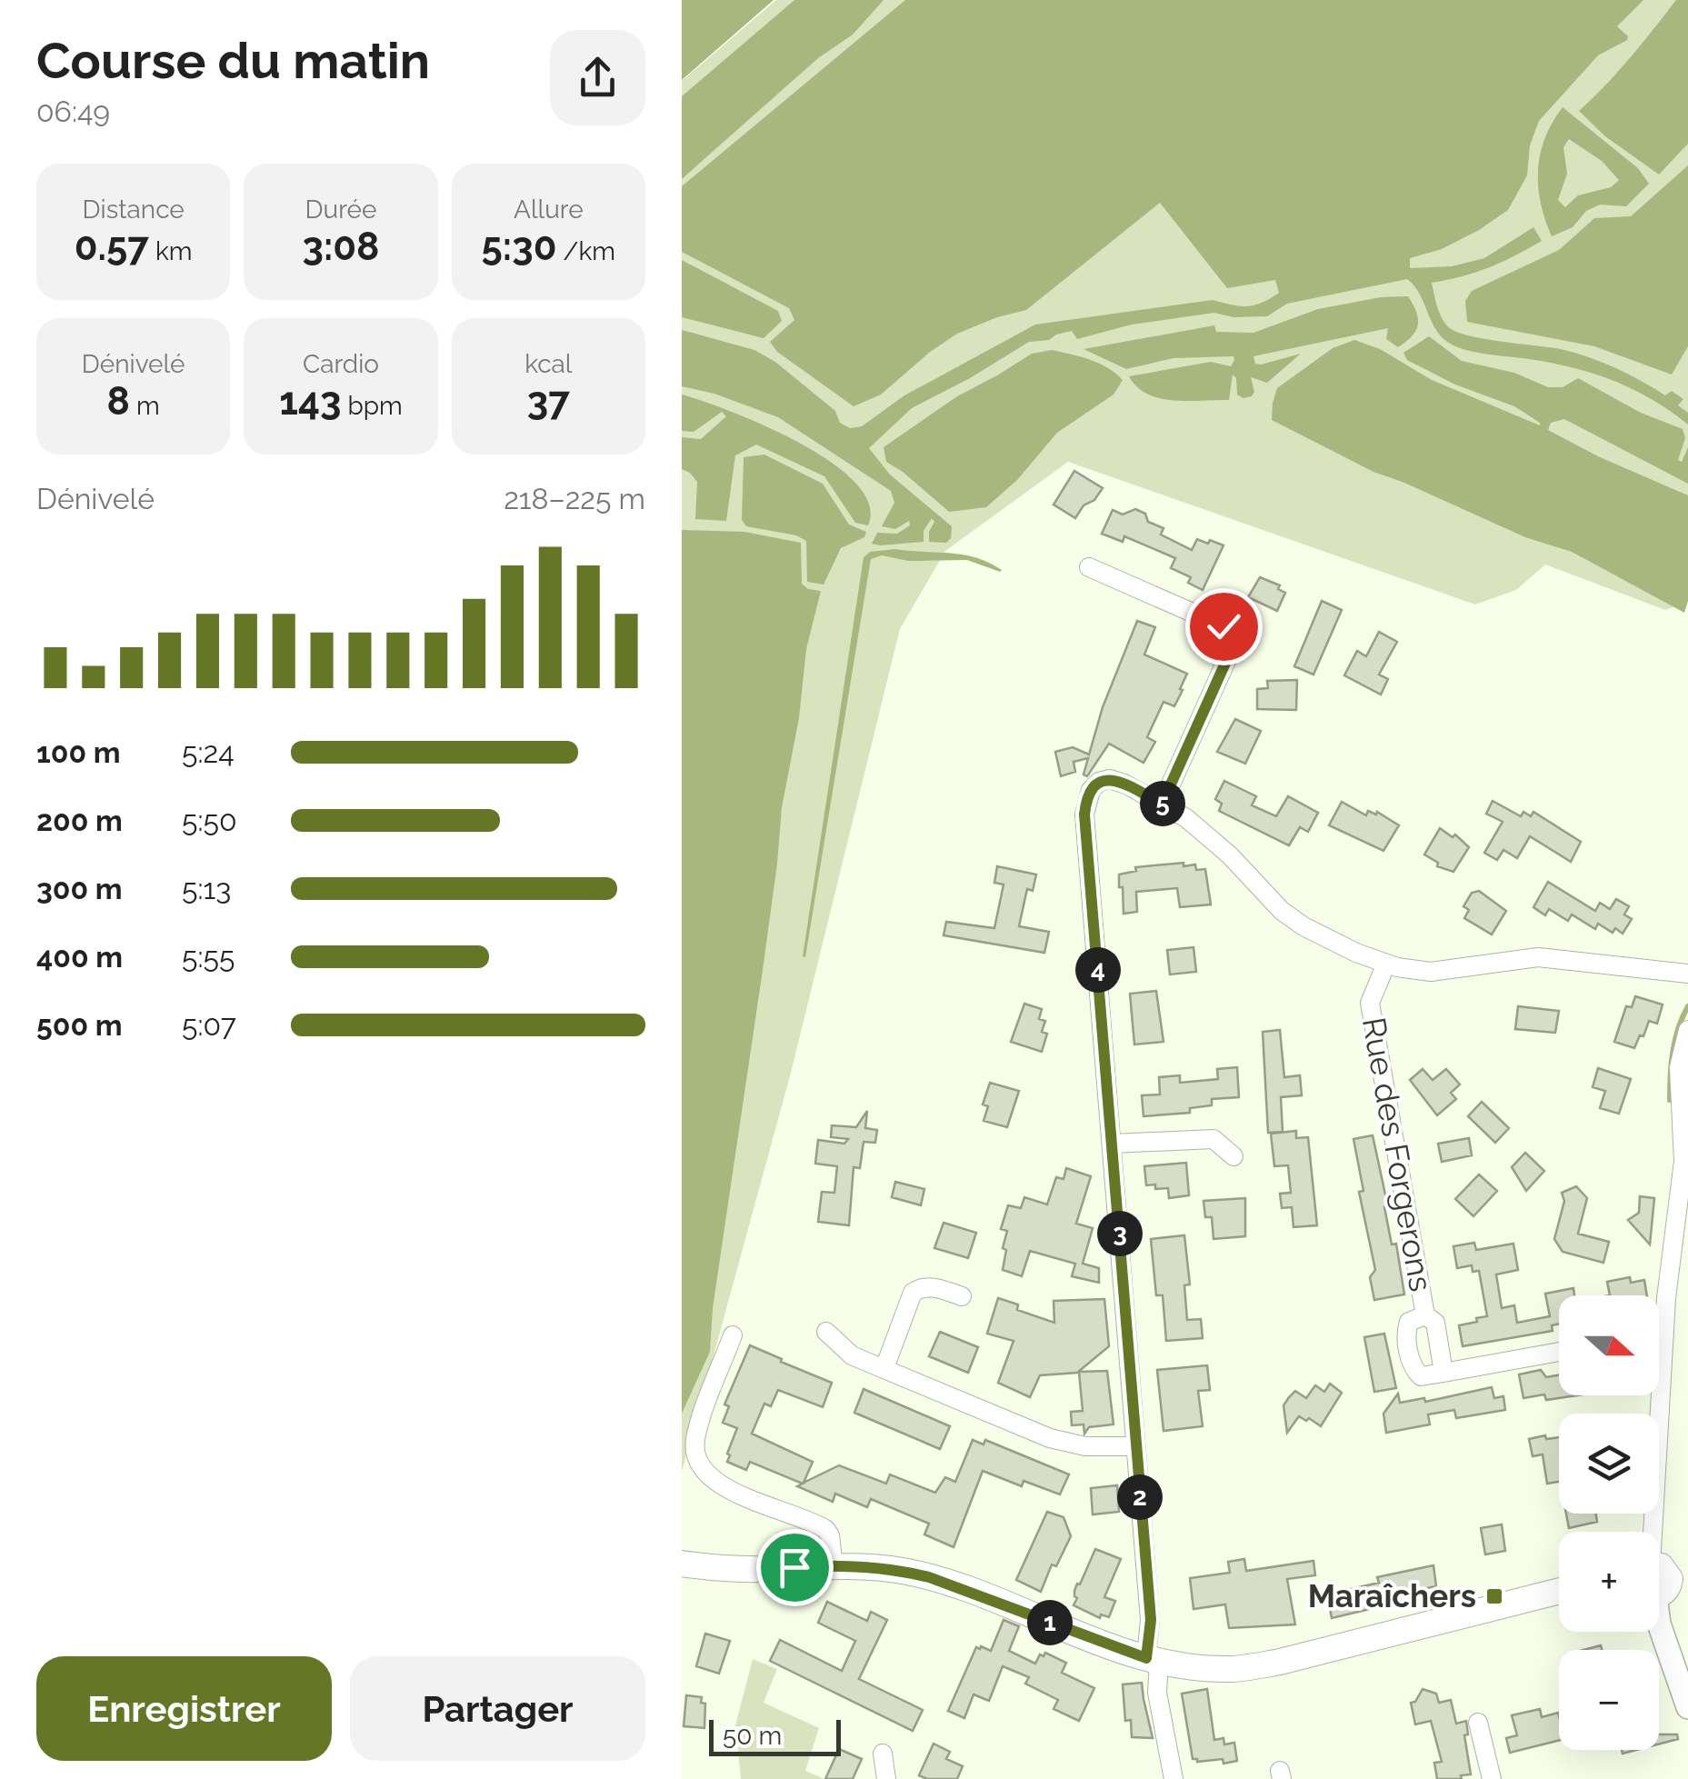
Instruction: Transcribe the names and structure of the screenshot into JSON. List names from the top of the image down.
{
  "streets": {
    "street": ["Rue des Forgerons"]
  },
  "places": {
    "transit": ["Maraîchers"]
  },
  "scale_bar": "50 m",
  "north": "right",
  "page": {
    "heading": ["Course du matin", "06:49"],
    "stats": [
      ["Distance", "0.57 km"],
      ["Durée", "3:08"],
      ["Allure", "5:30 /km"],
      ["Dénivelé", "8 m"],
      ["Cardio", "143 bpm"],
      ["kcal", "37"]
    ],
    "chart": ["Dénivelé", "218–225 m"],
    "list": [
      {
        "name": "100 m",
        "note": "5:24"
      },
      {
        "name": "200 m",
        "note": "5:50"
      },
      {
        "name": "300 m",
        "note": "5:13"
      },
      {
        "name": "400 m",
        "note": "5:55"
      },
      {
        "name": "500 m",
        "note": "5:07"
      }
    ],
    "pins": [
      "5",
      "4",
      "3",
      "2",
      "1"
    ],
    "map_buttons": ["+", "−"],
    "buttons": ["Enregistrer", "Partager"],
    "scale": "50 m"
  }
}
